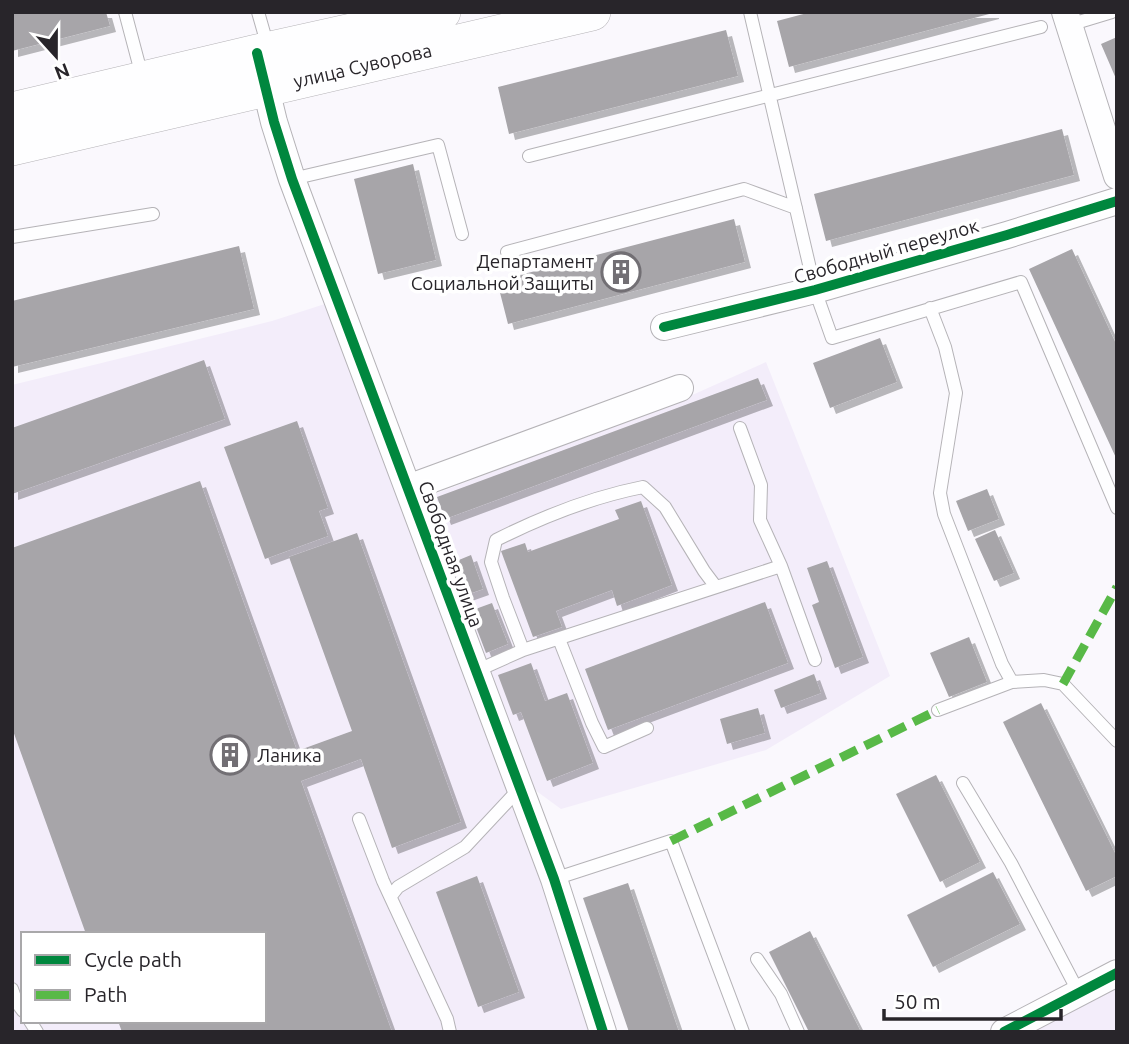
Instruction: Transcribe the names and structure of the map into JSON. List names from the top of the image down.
{
  "streets": {
    "main road": ["улица Суворова"],
    "street": ["Свободный переулок", "Свободная улица"]
  },
  "crossings": [
    ["улица Суворова", "Свободная улица"]
  ],
  "places": {
    "building": ["Департамент Социальной Защиты", "Ланика"]
  },
  "legend": ["Cycle path", "Path"],
  "scale_bar": "50 m",
  "north": "bottom"
}
